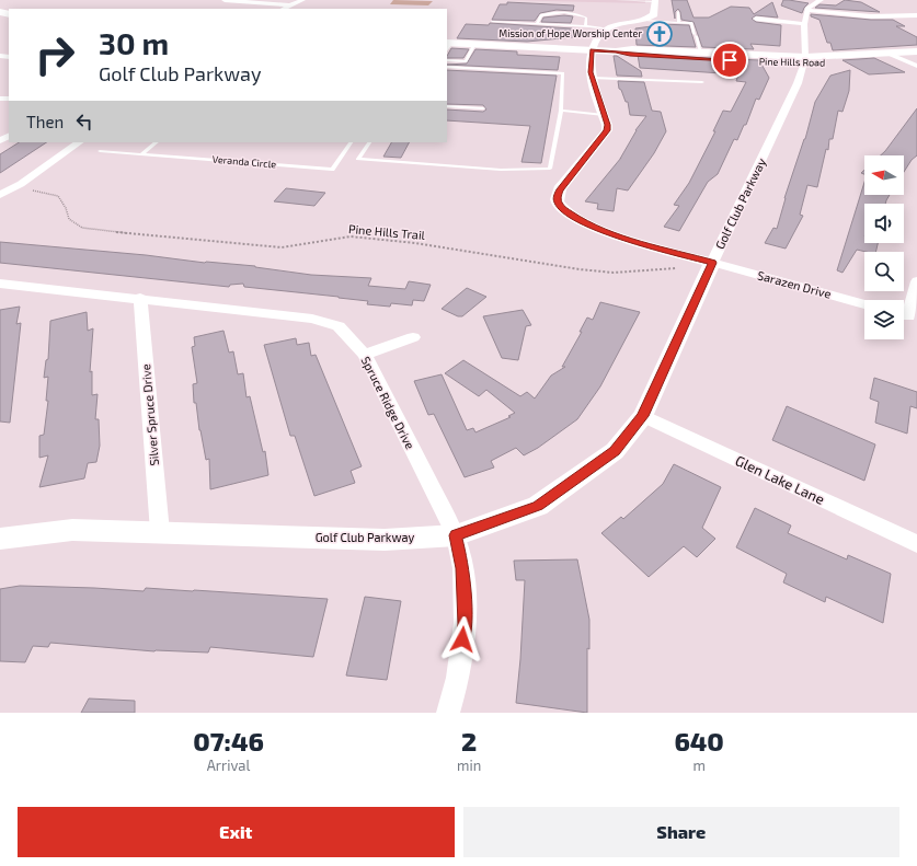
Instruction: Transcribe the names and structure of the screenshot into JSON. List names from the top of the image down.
{
  "streets": {
    "main road": ["Pine Hills Road"],
    "street": [
      "Golf Club Parkway",
      "Sarazen Drive",
      "Spruce Ridge Drive",
      "Silver Spruce Drive",
      "Glen Lake Lane"
    ],
    "lane": ["Veranda Circle"],
    "path": ["Pine Hills Trail"]
  },
  "crossings": [
    ["Pine Hills Road", "Golf Club Parkway"],
    ["Golf Club Parkway", "Sarazen Drive"],
    ["Golf Club Parkway", "Spruce Ridge Drive"],
    ["Golf Club Parkway", "Silver Spruce Drive"],
    ["Golf Club Parkway", "Glen Lake Lane"],
    ["Spruce Ridge Drive", "Silver Spruce Drive"]
  ],
  "places": {
    "church": ["Mission of Hope Worship Center"]
  },
  "north": "left",
  "page": {
    "turn": ["30 m", "Golf Club Parkway"],
    "then": "Then",
    "eta": [
      "07:46",
      "Arrival",
      "2",
      "min",
      "640",
      "m"
    ],
    "buttons": ["Exit", "Share"]
  }
}
